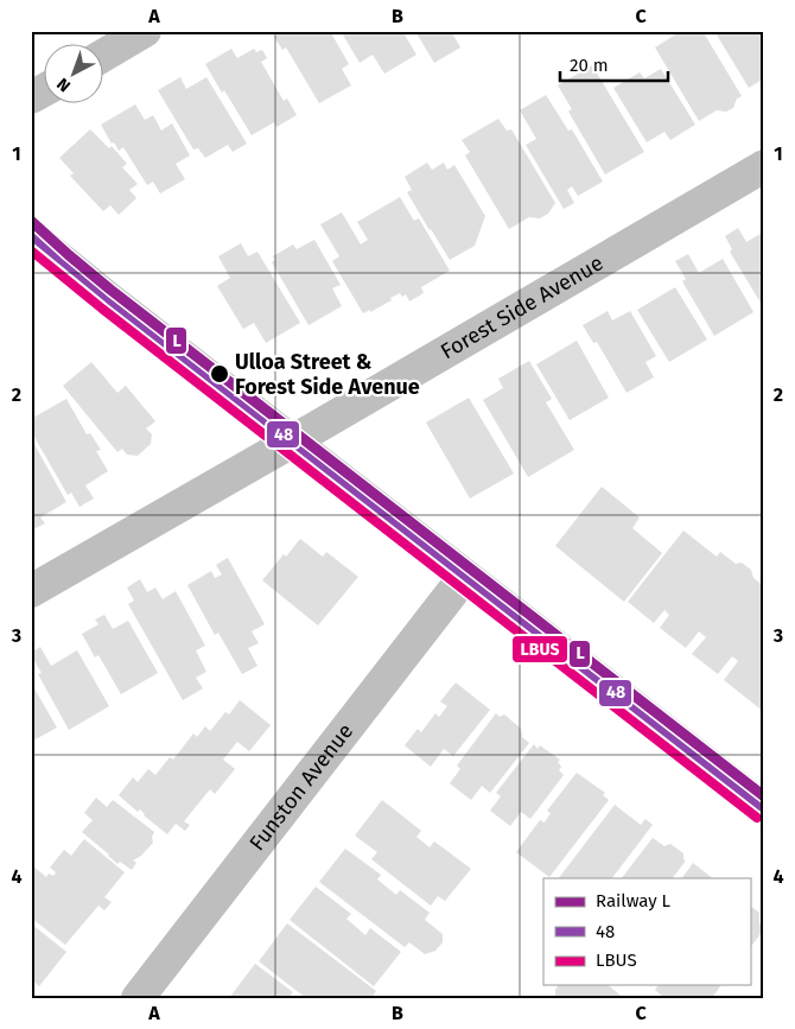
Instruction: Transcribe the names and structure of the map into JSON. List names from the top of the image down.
{
  "streets": {
    "street": ["Forest Side Avenue", "Funston Avenue"]
  },
  "places": ["Ulloa Street & Forest Side Avenue"],
  "lines": ["rail line L", "transit line 48", "transit line LBUS"],
  "legend": ["Railway L", "48", "LBUS"],
  "scale_bar": "20 m",
  "north": "bottom left",
  "grid": {
    "columns": ["A", "B", "C"],
    "rows": [
      "1",
      "2",
      "3",
      "4"
    ]
  }
}
